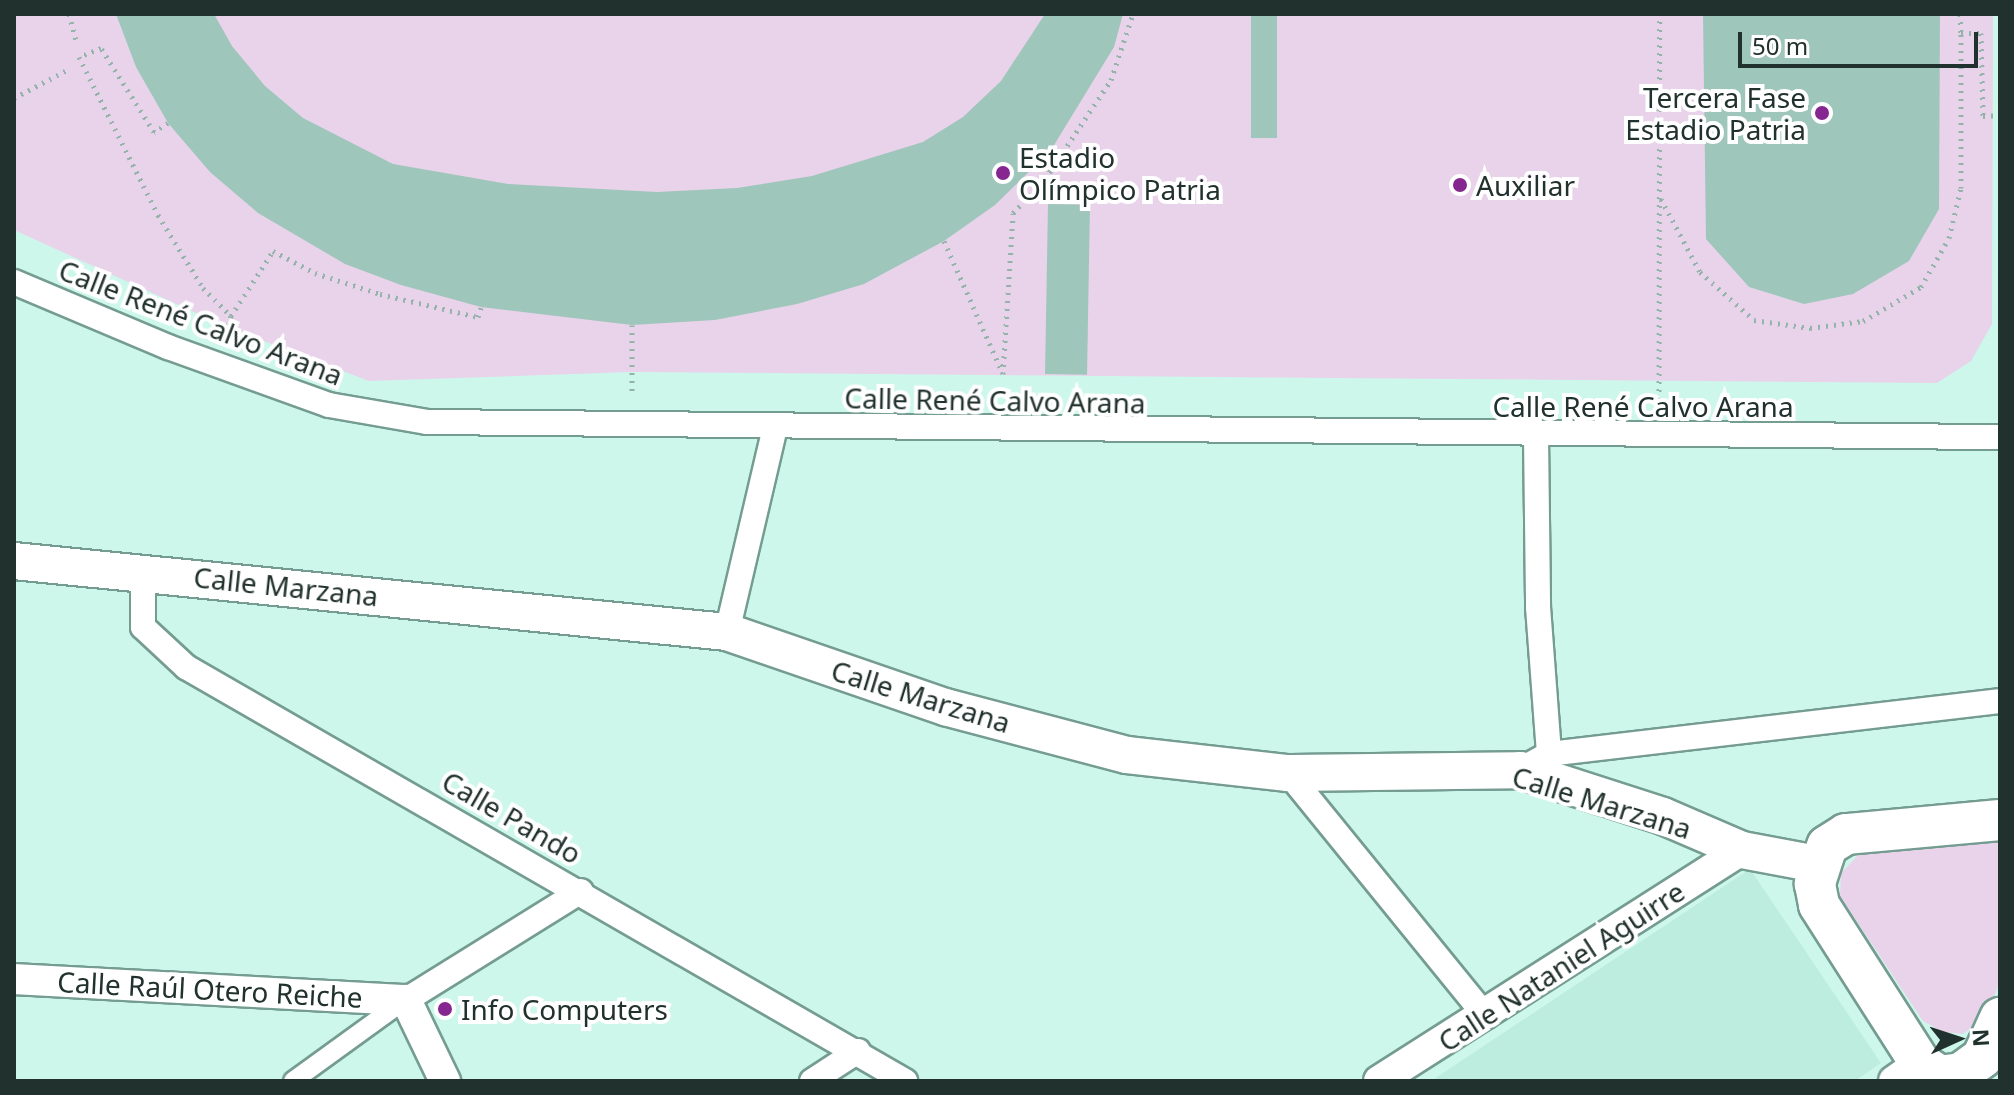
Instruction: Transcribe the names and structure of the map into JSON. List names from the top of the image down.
{
  "streets": {
    "main road": ["Calle Marzana"],
    "street": [
      "Calle René Calvo Arana",
      "Calle Pando",
      "Calle Nataniel Aguirre",
      "Calle Raúl Otero Reiche"
    ]
  },
  "crossings": [
    ["Calle Marzana", "Calle Pando"],
    ["Calle Marzana", "Calle Nataniel Aguirre"]
  ],
  "places": [
    "Tercera Fase Estadio Patria",
    "Estadio Olímpico Patria",
    "Auxiliar",
    "Info Computers"
  ],
  "scale_bar": "50 m",
  "north": "right"
}
